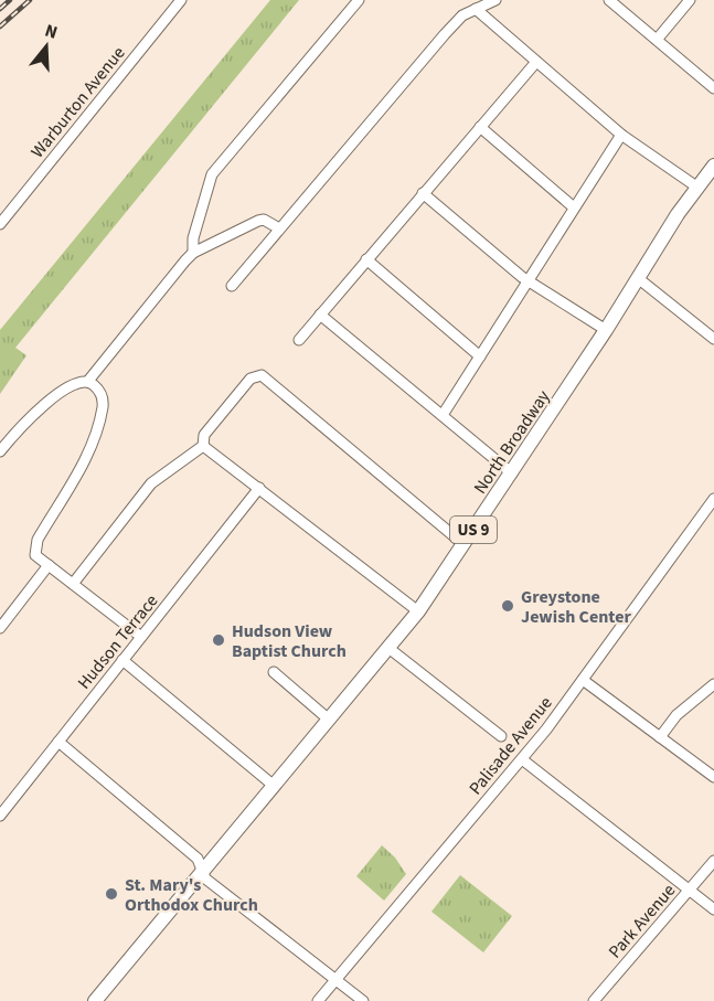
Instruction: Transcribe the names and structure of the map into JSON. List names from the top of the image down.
{
  "streets": {
    "main road": ["North Broadway", "US 9"],
    "street": [
      "Warburton Avenue",
      "Hudson Terrace",
      "Palisade Avenue",
      "Park Avenue"
    ]
  },
  "places": ["Greystone Jewish Center", "Hudson View Baptist Church", "St. Mary's Orthodox Church"],
  "north": "top"
}
